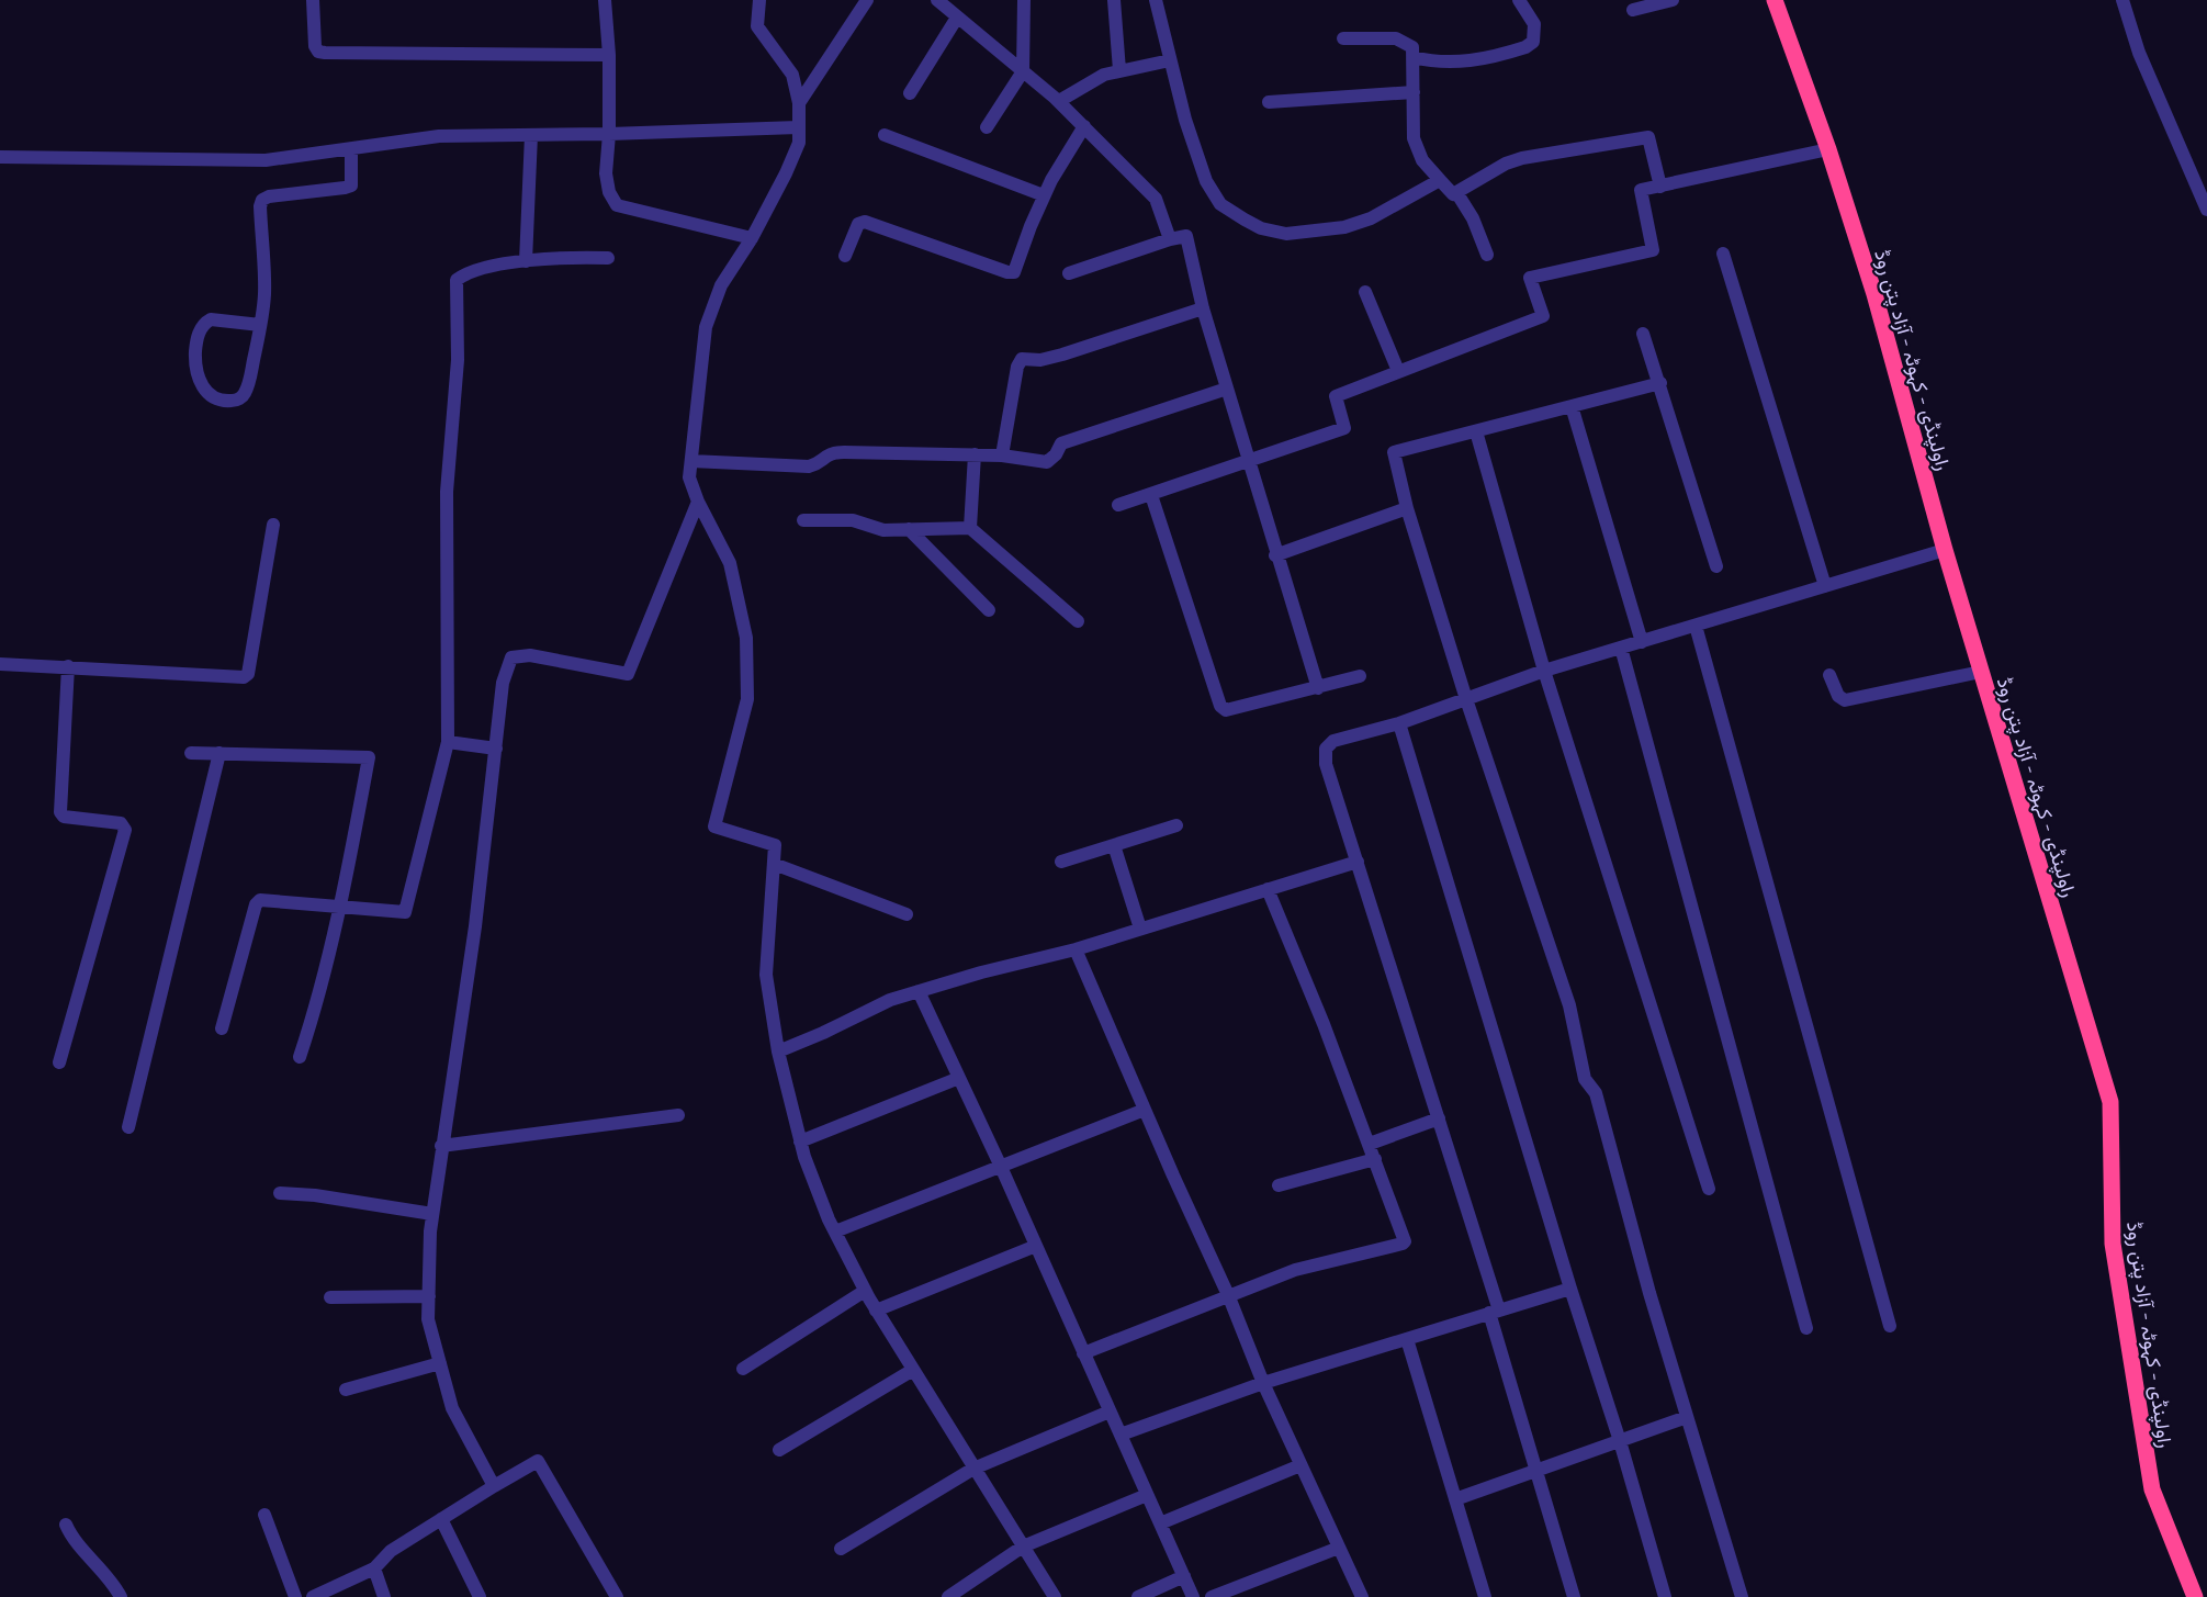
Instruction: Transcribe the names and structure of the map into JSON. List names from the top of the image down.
{
  "streets": {
    "highway": ["راولپنڈی - کہوٹہ - آزاد پتن روڈ"]
  }
}
